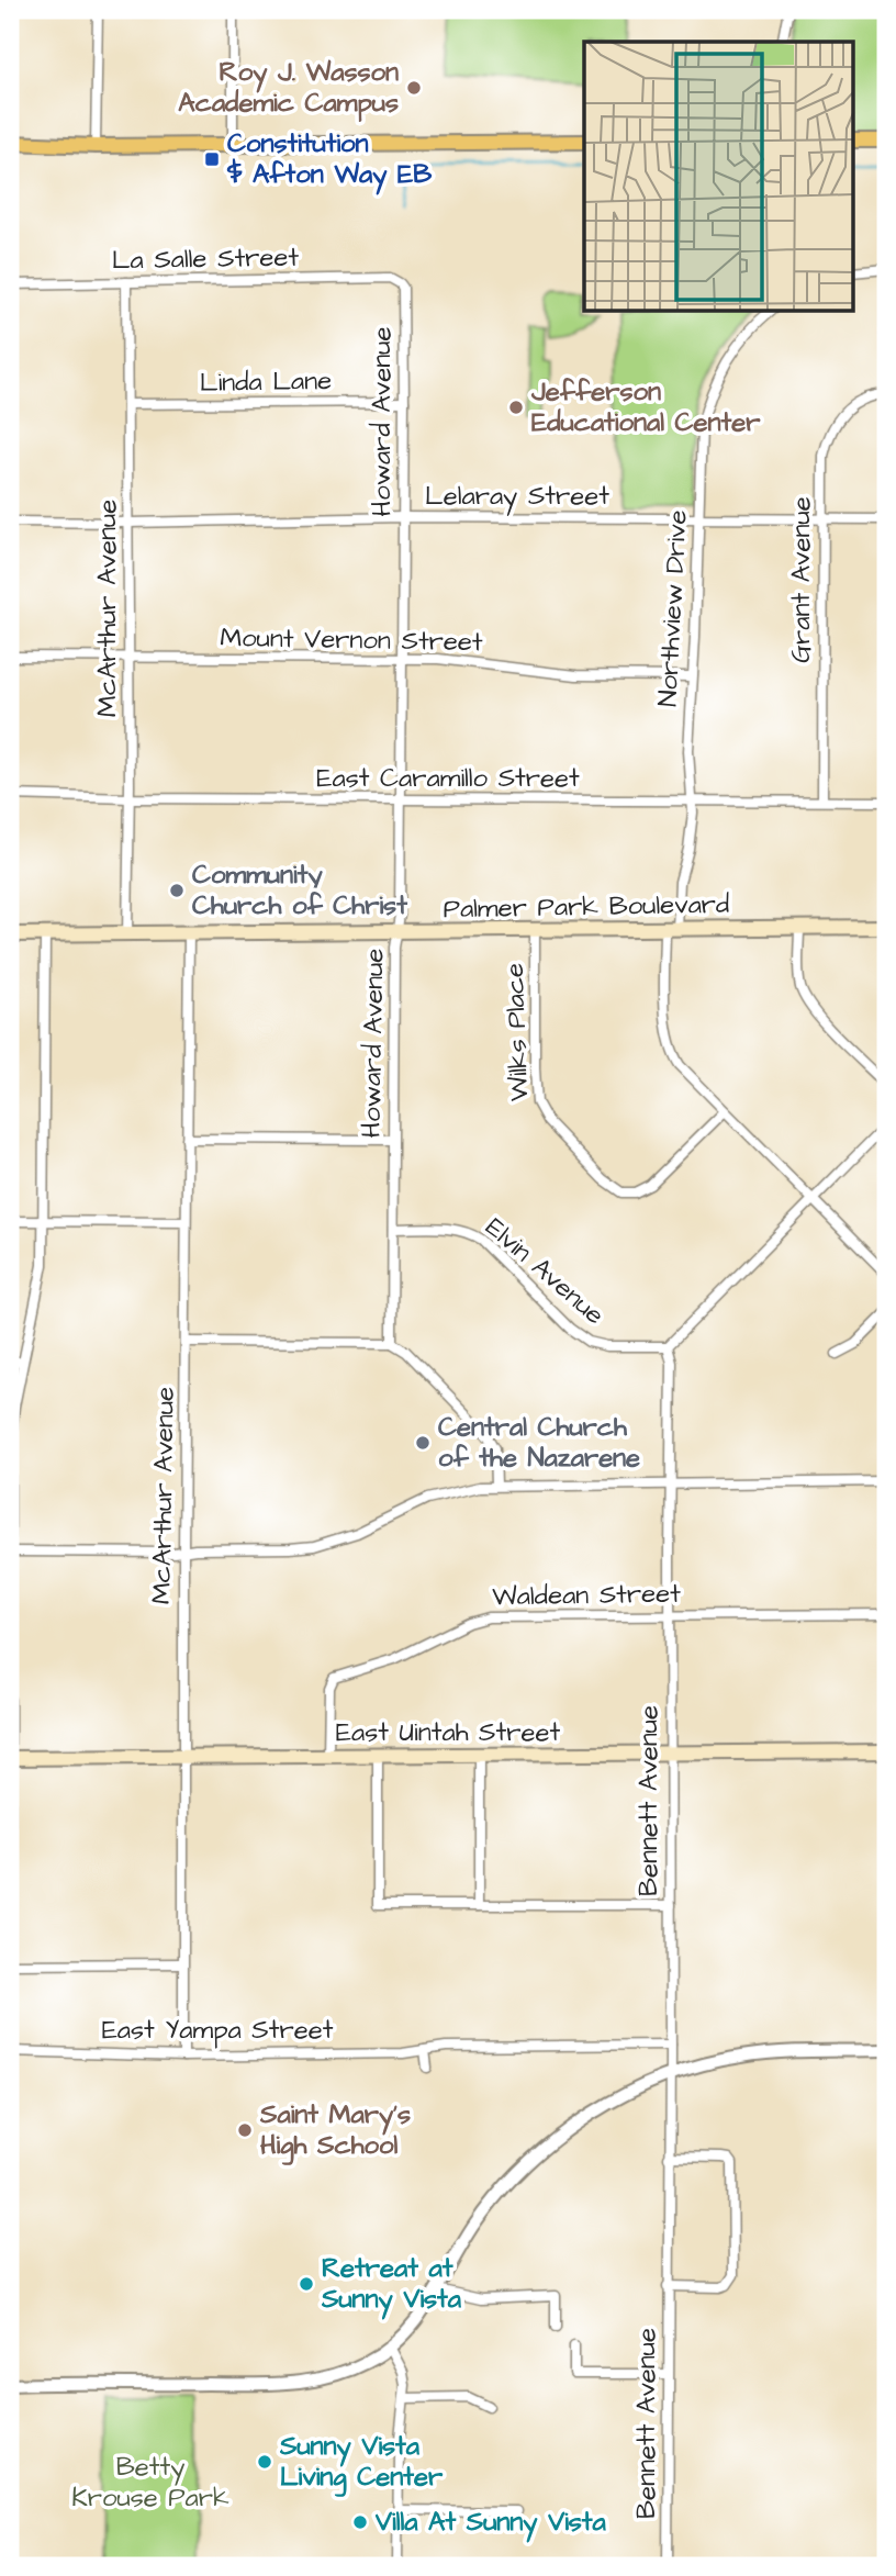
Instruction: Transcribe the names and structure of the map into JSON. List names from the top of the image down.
{
  "streets": {
    "main road": ["Palmer Park Boulevard", "East Uintah Street"],
    "street": [
      "La Salle Street",
      "Linda Lane",
      "Howard Avenue",
      "Lelaray Street",
      "Grant Avenue",
      "McArthur Avenue",
      "Northview Drive",
      "Mount Vernon Street",
      "East Caramillo Street",
      "Wilks Place",
      "Elvin Avenue",
      "Waldean Street",
      "Bennett Avenue",
      "East Yampa Street"
    ]
  },
  "crossings": [
    ["La Salle Street", "Howard Avenue"],
    ["La Salle Street", "McArthur Avenue"],
    ["Linda Lane", "Howard Avenue"],
    ["Linda Lane", "McArthur Avenue"],
    ["Howard Avenue", "Lelaray Street"],
    ["Howard Avenue", "Mount Vernon Street"],
    ["Howard Avenue", "East Caramillo Street"],
    ["Howard Avenue", "Palmer Park Boulevard"],
    ["Howard Avenue", "Elvin Avenue"],
    ["Lelaray Street", "Grant Avenue"],
    ["Lelaray Street", "McArthur Avenue"],
    ["Lelaray Street", "Northview Drive"],
    ["Grant Avenue", "East Caramillo Street"],
    ["McArthur Avenue", "Mount Vernon Street"],
    ["McArthur Avenue", "East Caramillo Street"],
    ["McArthur Avenue", "Palmer Park Boulevard"],
    ["McArthur Avenue", "East Uintah Street"],
    ["McArthur Avenue", "East Yampa Street"],
    ["Northview Drive", "Mount Vernon Street"],
    ["Northview Drive", "East Caramillo Street"],
    ["Northview Drive", "Palmer Park Boulevard"],
    ["Northview Drive", "Wilks Place"],
    ["Palmer Park Boulevard", "Wilks Place"],
    ["Elvin Avenue", "Bennett Avenue"],
    ["Waldean Street", "East Uintah Street"],
    ["Waldean Street", "Bennett Avenue"],
    ["East Uintah Street", "Bennett Avenue"],
    ["Bennett Avenue", "East Yampa Street"]
  ],
  "parks": ["Betty Krouse Park"],
  "places": {
    "other": [
      "Roy J. Wasson Academic Campus",
      "Jefferson Educational Center",
      "Community Church of Christ",
      "Central Church of the Nazarene",
      "Saint Mary's High School",
      "Retreat at Sunny Vista",
      "Sunny Vista Living Center",
      "Villa At Sunny Vista"
    ],
    "transit": ["Constitution $ Afton Way EB"]
  }
}
